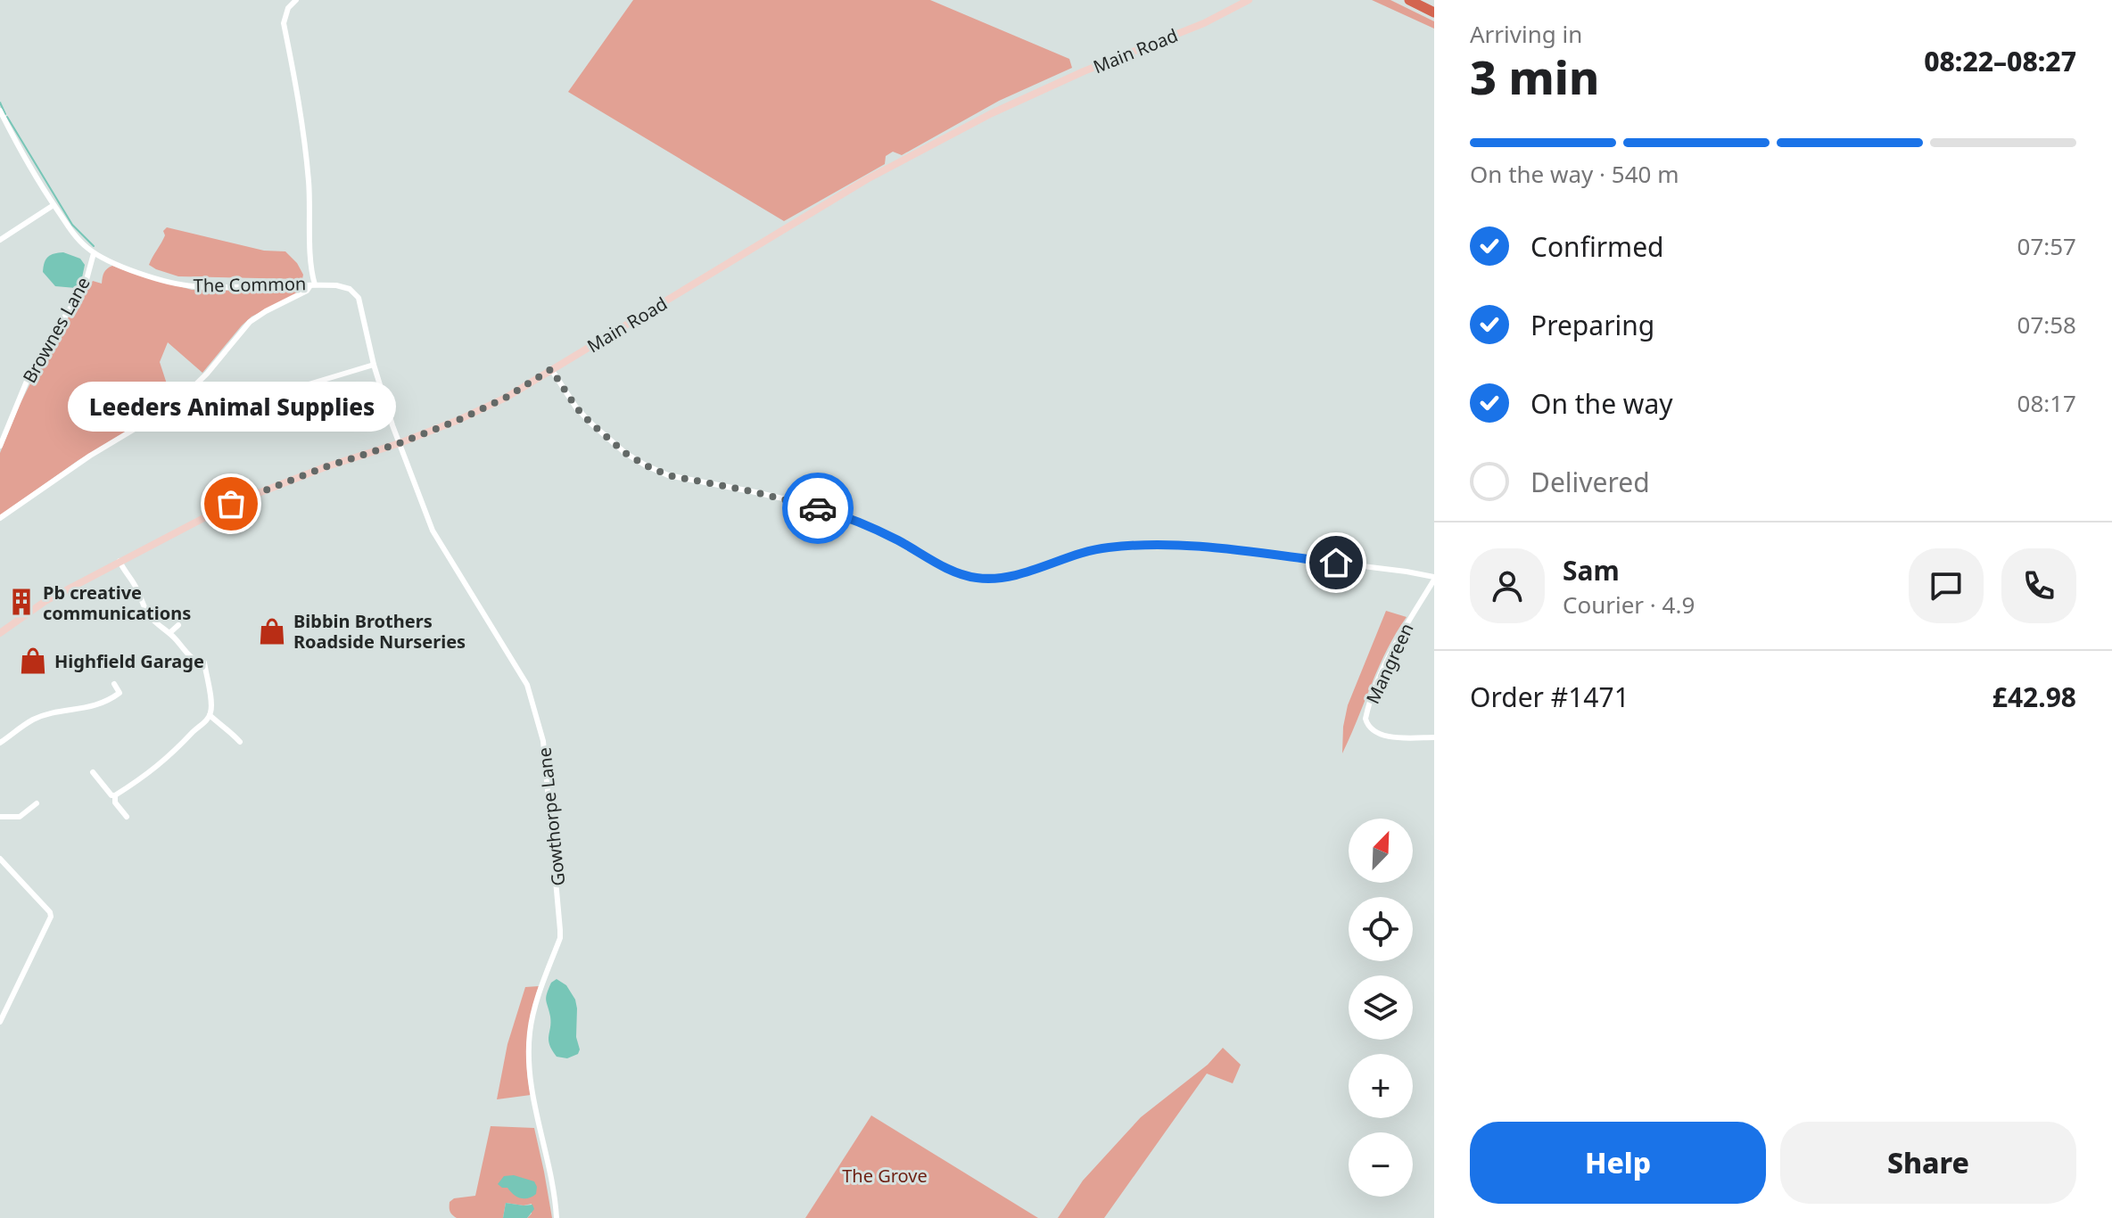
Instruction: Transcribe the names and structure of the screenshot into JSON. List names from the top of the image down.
{
  "streets": {
    "main road": ["Main Road"],
    "street": [
      "The Common",
      "Brownes Lane",
      "Mangreen",
      "Gowthorpe Lane"
    ]
  },
  "crossings": [
    ["Main Road", "Gowthorpe Lane"],
    ["The Common", "Brownes Lane"],
    ["The Common", "Gowthorpe Lane"]
  ],
  "parks": ["The Grove"],
  "places": {
    "other": ["Leeders Animal Supplies"],
    "building": ["Pb creative communications"],
    "shop": ["Bibbin Brothers Roadside Nurseries", "Highfield Garage"]
  },
  "north": "top right",
  "page": {
    "heading": ["3 min", "Arriving in", "08:22–08:27"],
    "panel": [
      "Sam",
      "Courier · 4.9",
      "Order #1471",
      "£42.98"
    ],
    "bar": "On the way · 540 m",
    "list": [
      ["Confirmed", "07:57"],
      ["Preparing", "07:58"],
      ["On the way", "08:17"],
      "Delivered"
    ],
    "bubble": "Leeders Animal Supplies",
    "map_buttons": ["+", "−"],
    "buttons": ["Help", "Share"]
  }
}
